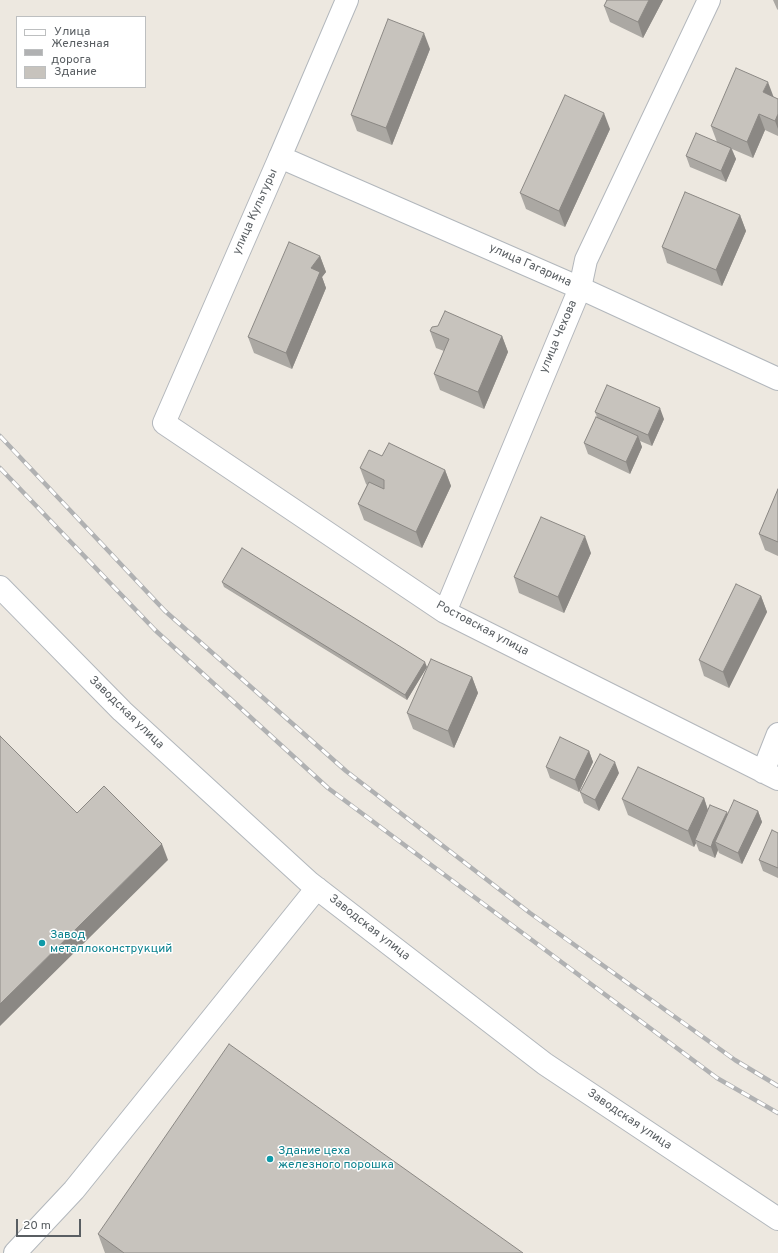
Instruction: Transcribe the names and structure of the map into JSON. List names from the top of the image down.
{
  "streets": {
    "main road": [
      "улица Культуры",
      "улица Гагарина",
      "улица Чехова",
      "Ростовская улица",
      "Заводская улица"
    ]
  },
  "crossings": [
    ["улица Культуры", "улица Гагарина"],
    ["улица Культуры", "Ростовская улица"],
    ["улица Гагарина", "улица Чехова"],
    ["улица Чехова", "Ростовская улица"]
  ],
  "places": ["Завод металлоконструкций", "Здание цеха железного порошка"],
  "legend": ["Улица", "Железная дорога", "Здание"],
  "scale_bar": "20 m"
}
